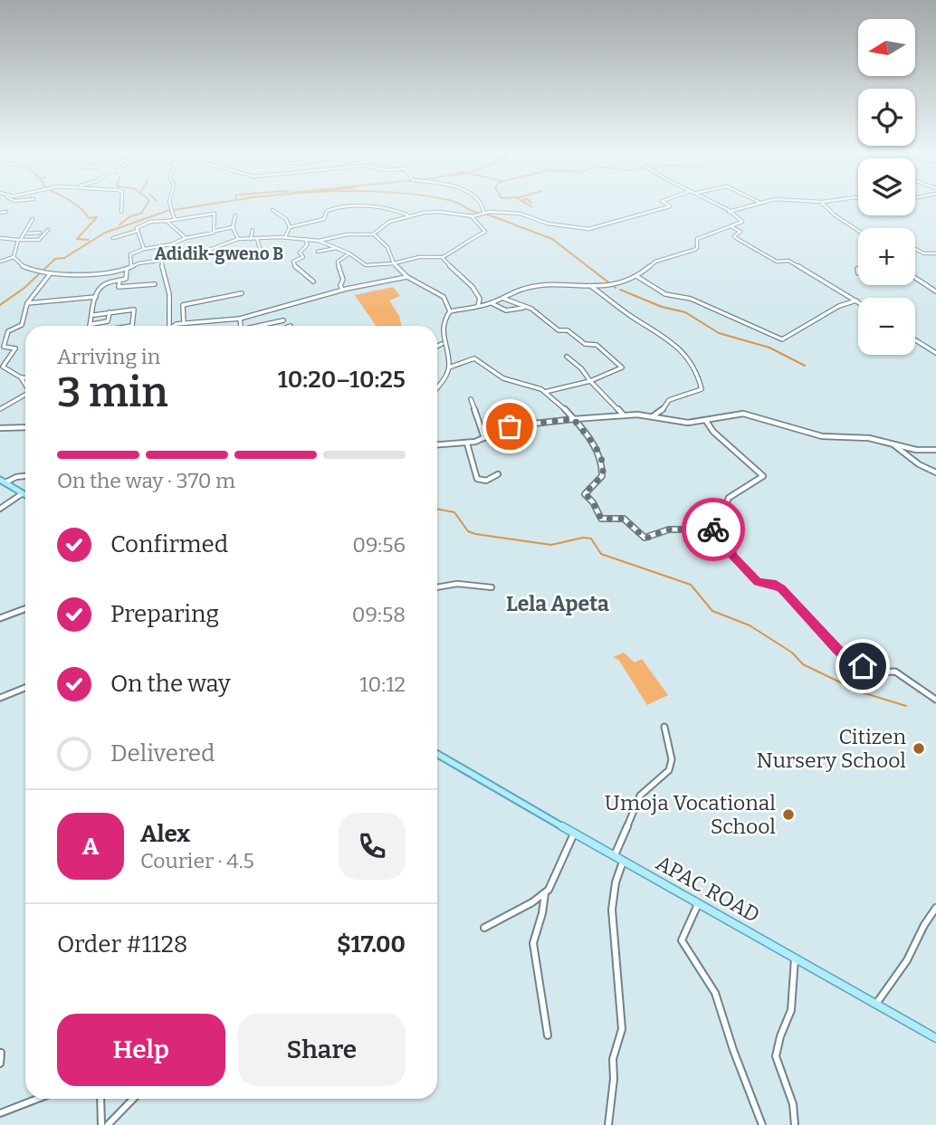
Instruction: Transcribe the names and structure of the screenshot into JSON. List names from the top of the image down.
{
  "streets": {
    "main road": ["APAC ROAD"]
  },
  "districts": ["Adidik-gweno B", "Lela Apeta"],
  "places": ["Citizen Nursery School", "Umoja Vocational School"],
  "north": "left",
  "page": {
    "map_buttons": ["+", "−"],
    "heading": ["3 min", "Arriving in", "10:20–10:25"],
    "panel": [
      "Alex",
      "Courier · 4.5",
      "Order #1128",
      "$17.00"
    ],
    "bar": "On the way · 370 m",
    "list": [
      ["Confirmed", "09:56"],
      ["Preparing", "09:58"],
      ["On the way", "10:12"],
      "Delivered"
    ],
    "round": "A",
    "buttons": ["Help", "Share"]
  }
}
